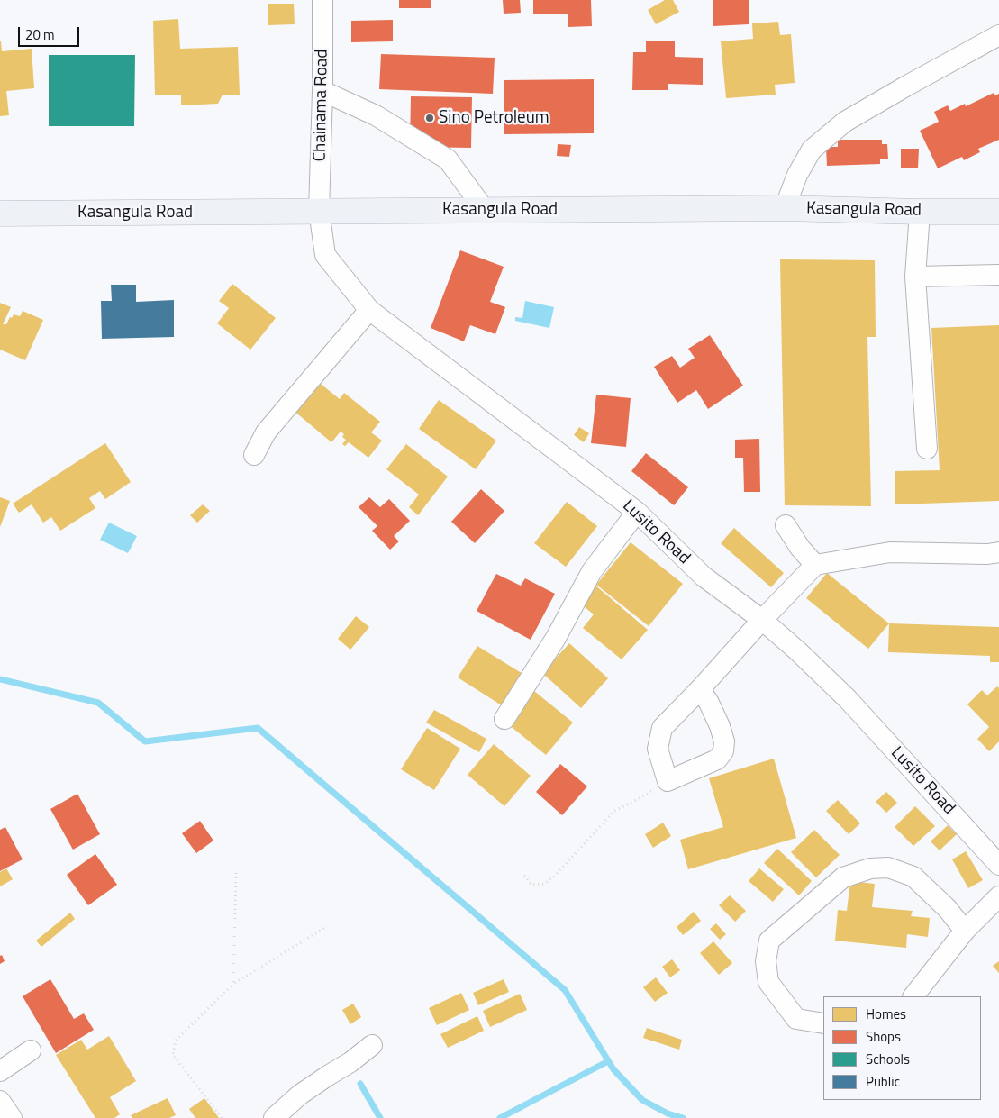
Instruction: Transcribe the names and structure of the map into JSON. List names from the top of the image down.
{
  "streets": {
    "main road": ["Kasangula Road"],
    "street": ["Chainama Road", "Lusito Road"]
  },
  "crossings": [
    ["Chainama Road", "Kasangula Road"],
    ["Chainama Road", "Lusito Road"],
    ["Kasangula Road", "Lusito Road"]
  ],
  "places": ["Sino Petroleum"],
  "legend": [
    "Homes",
    "Shops",
    "Schools",
    "Public"
  ],
  "scale_bar": "20 m"
}
